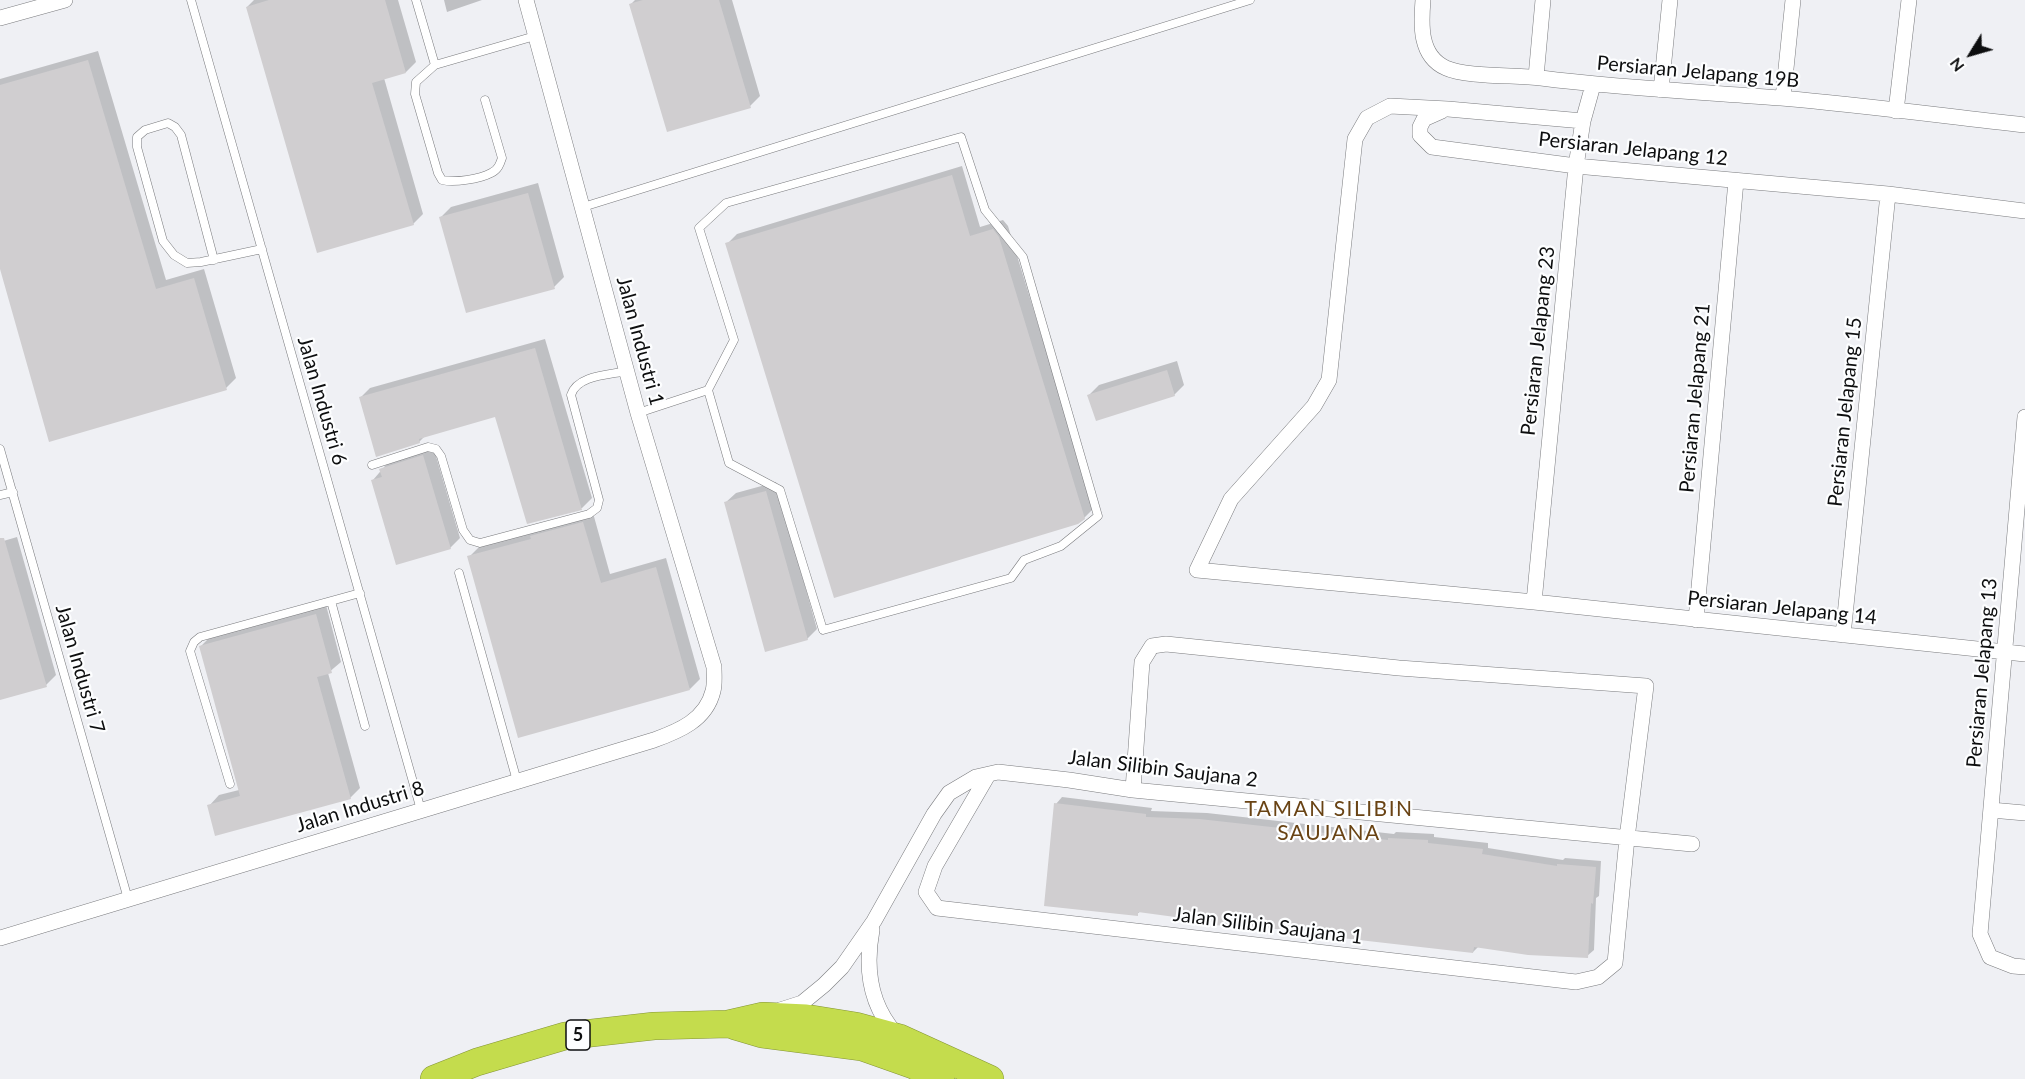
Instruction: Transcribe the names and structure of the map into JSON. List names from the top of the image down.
{
  "streets": {
    "highway": ["5"],
    "street": [
      "Persiaran Jelapang 19B",
      "Persiaran Jelapang 12",
      "Jalan Industri 1",
      "Persiaran Jelapang 23",
      "Persiaran Jelapang 21",
      "Persiaran Jelapang 15",
      "Persiaran Jelapang 14",
      "Persiaran Jelapang 13",
      "Jalan Silibin Saujana 2",
      "Jalan Industri 8",
      "Jalan Silibin Saujana 1"
    ],
    "lane": ["Jalan Industri 6", "Jalan Industri 7"]
  },
  "crossings": [
    ["Persiaran Jelapang 19B", "Persiaran Jelapang 23"],
    ["Persiaran Jelapang 12", "Persiaran Jelapang 23"],
    ["Persiaran Jelapang 12", "Persiaran Jelapang 21"],
    ["Persiaran Jelapang 12", "Persiaran Jelapang 15"],
    ["Persiaran Jelapang 12", "Persiaran Jelapang 14"],
    ["Jalan Industri 1", "Jalan Industri 8"],
    ["Persiaran Jelapang 23", "Persiaran Jelapang 14"],
    ["Persiaran Jelapang 21", "Persiaran Jelapang 14"],
    ["Jalan Industri 6", "Jalan Industri 8"],
    ["Persiaran Jelapang 15", "Persiaran Jelapang 14"],
    ["Persiaran Jelapang 14", "Persiaran Jelapang 13"],
    ["Jalan Industri 7", "Jalan Industri 8"],
    ["Jalan Silibin Saujana 2", "Jalan Silibin Saujana 1"]
  ],
  "districts": ["TAMAN SILIBIN SAUJANA"],
  "north": "bottom left"
}
